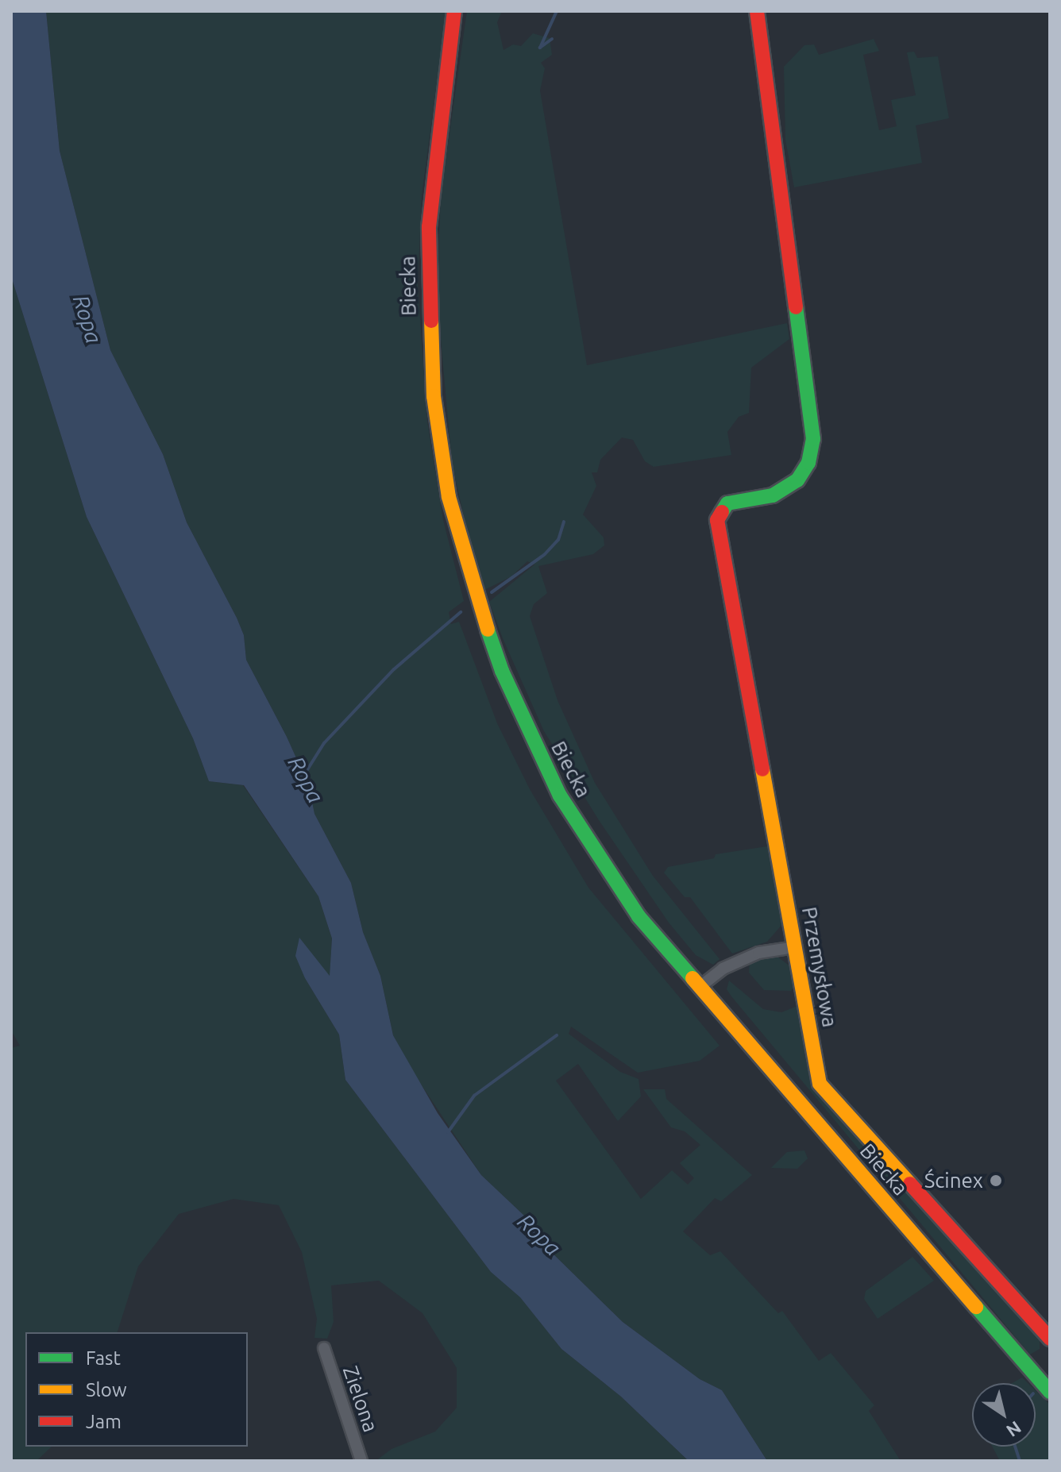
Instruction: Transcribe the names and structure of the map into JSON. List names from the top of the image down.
{
  "streets": {
    "main road": ["Biecka", "Przemysłowa"],
    "street": ["Zielona"]
  },
  "water": ["Ropa"],
  "places": ["Ścinex"],
  "legend": ["Fast", "Slow", "Jam"],
  "north": "bottom right"
}
